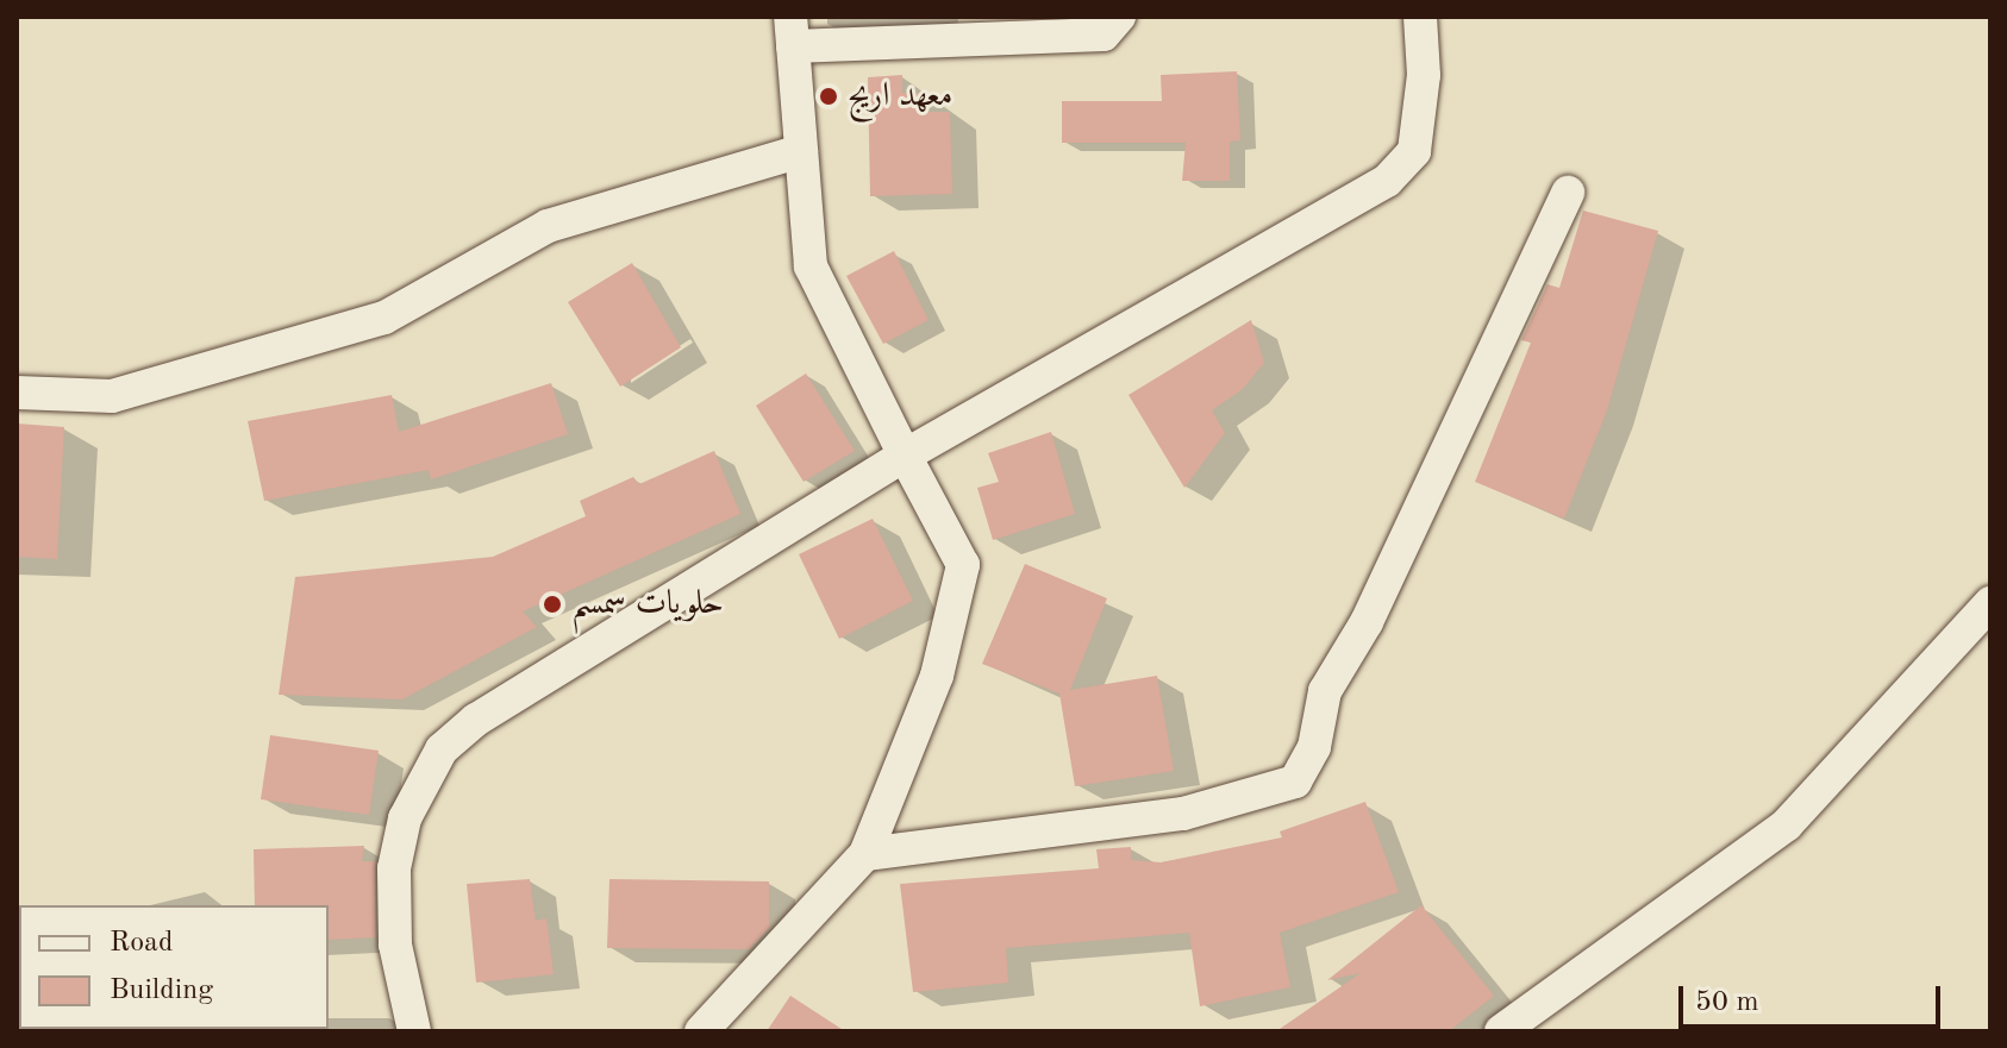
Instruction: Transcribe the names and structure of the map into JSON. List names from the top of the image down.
{
  "places": ["معهد اريج", "حلويات سمسم"],
  "legend": ["Road", "Building"],
  "scale_bar": "50 m"
}
